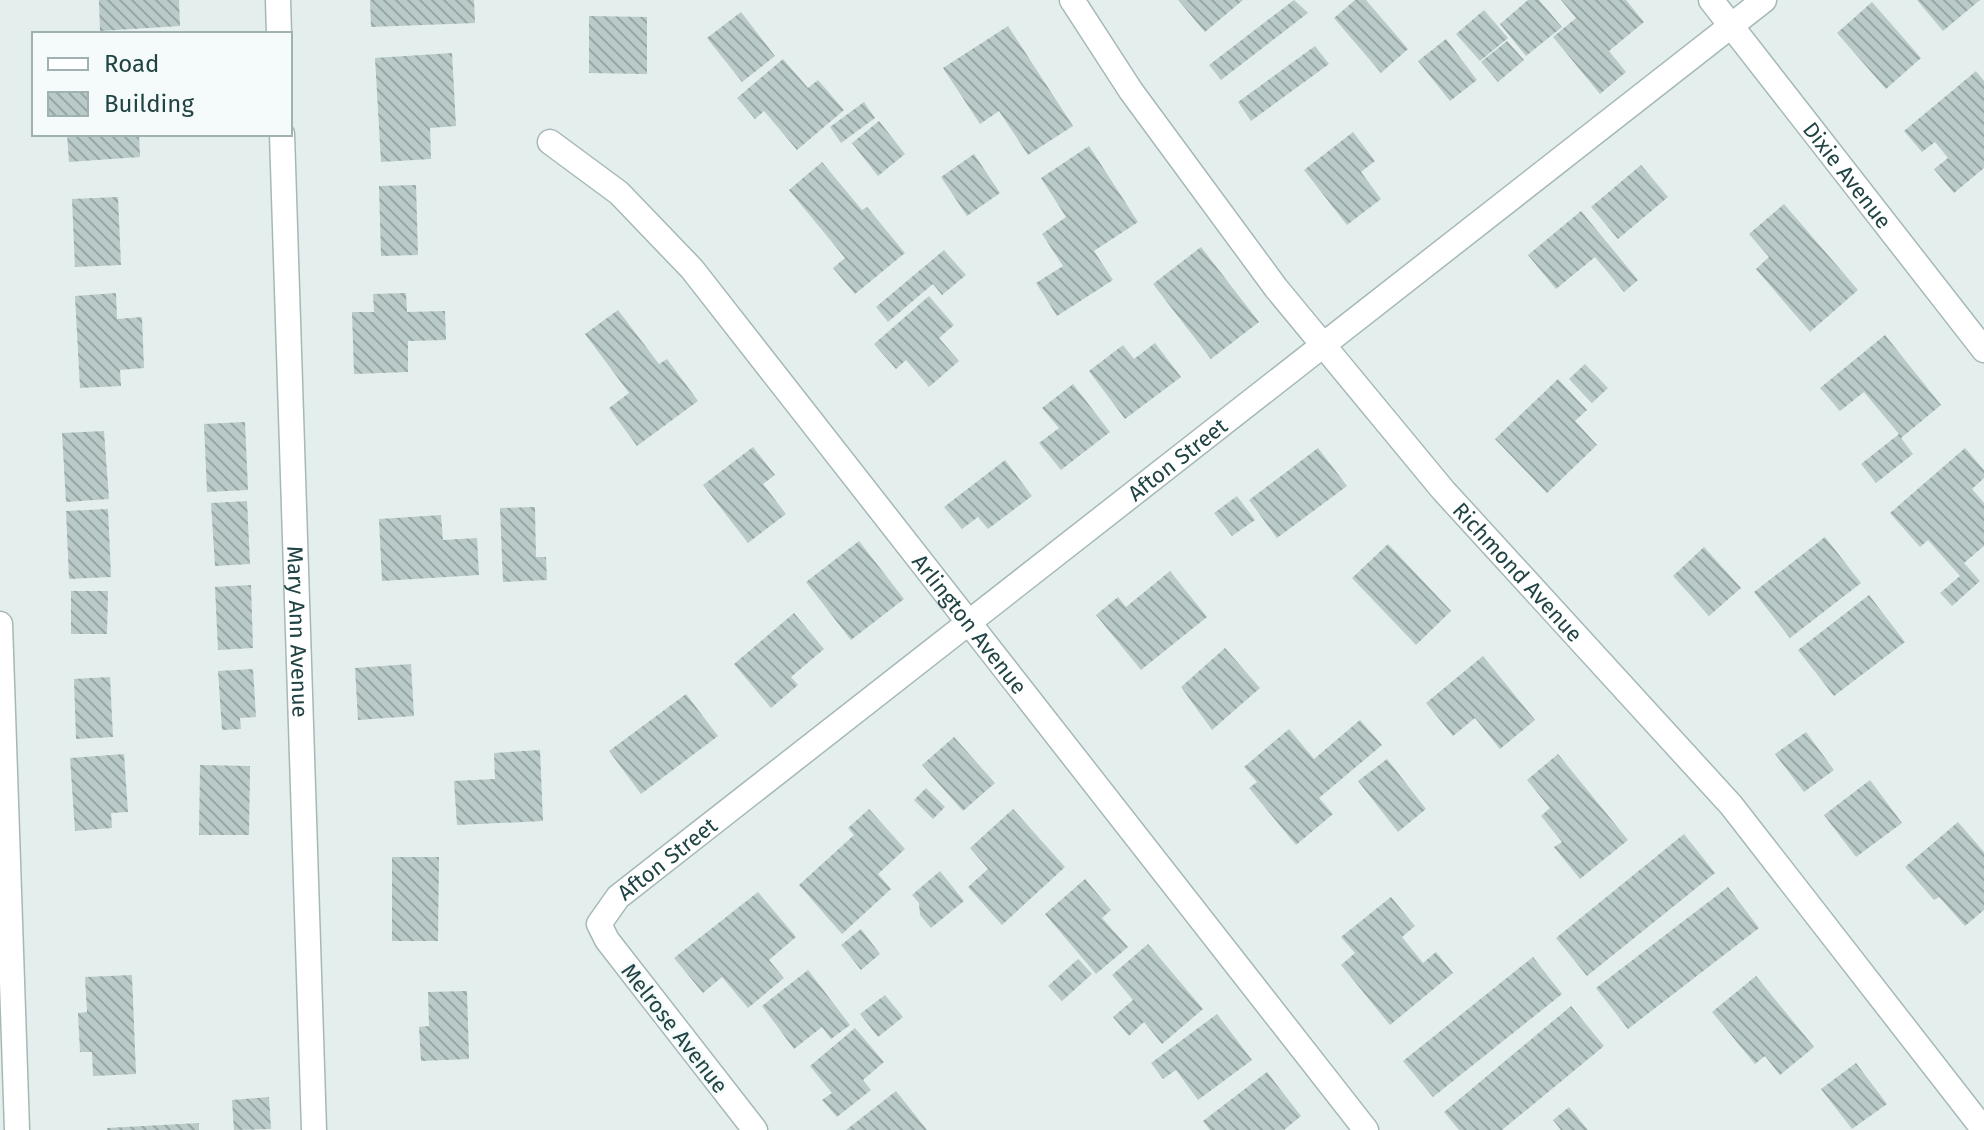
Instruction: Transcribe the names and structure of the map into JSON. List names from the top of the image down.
{
  "streets": {
    "street": [
      "Dixie Avenue",
      "Afton Street",
      "Richmond Avenue",
      "Arlington Avenue",
      "Mary Ann Avenue",
      "Melrose Avenue"
    ]
  },
  "crossings": [
    ["Dixie Avenue", "Afton Street"],
    ["Afton Street", "Richmond Avenue"],
    ["Afton Street", "Arlington Avenue"],
    ["Afton Street", "Melrose Avenue"]
  ],
  "legend": ["Road", "Building"]
}
